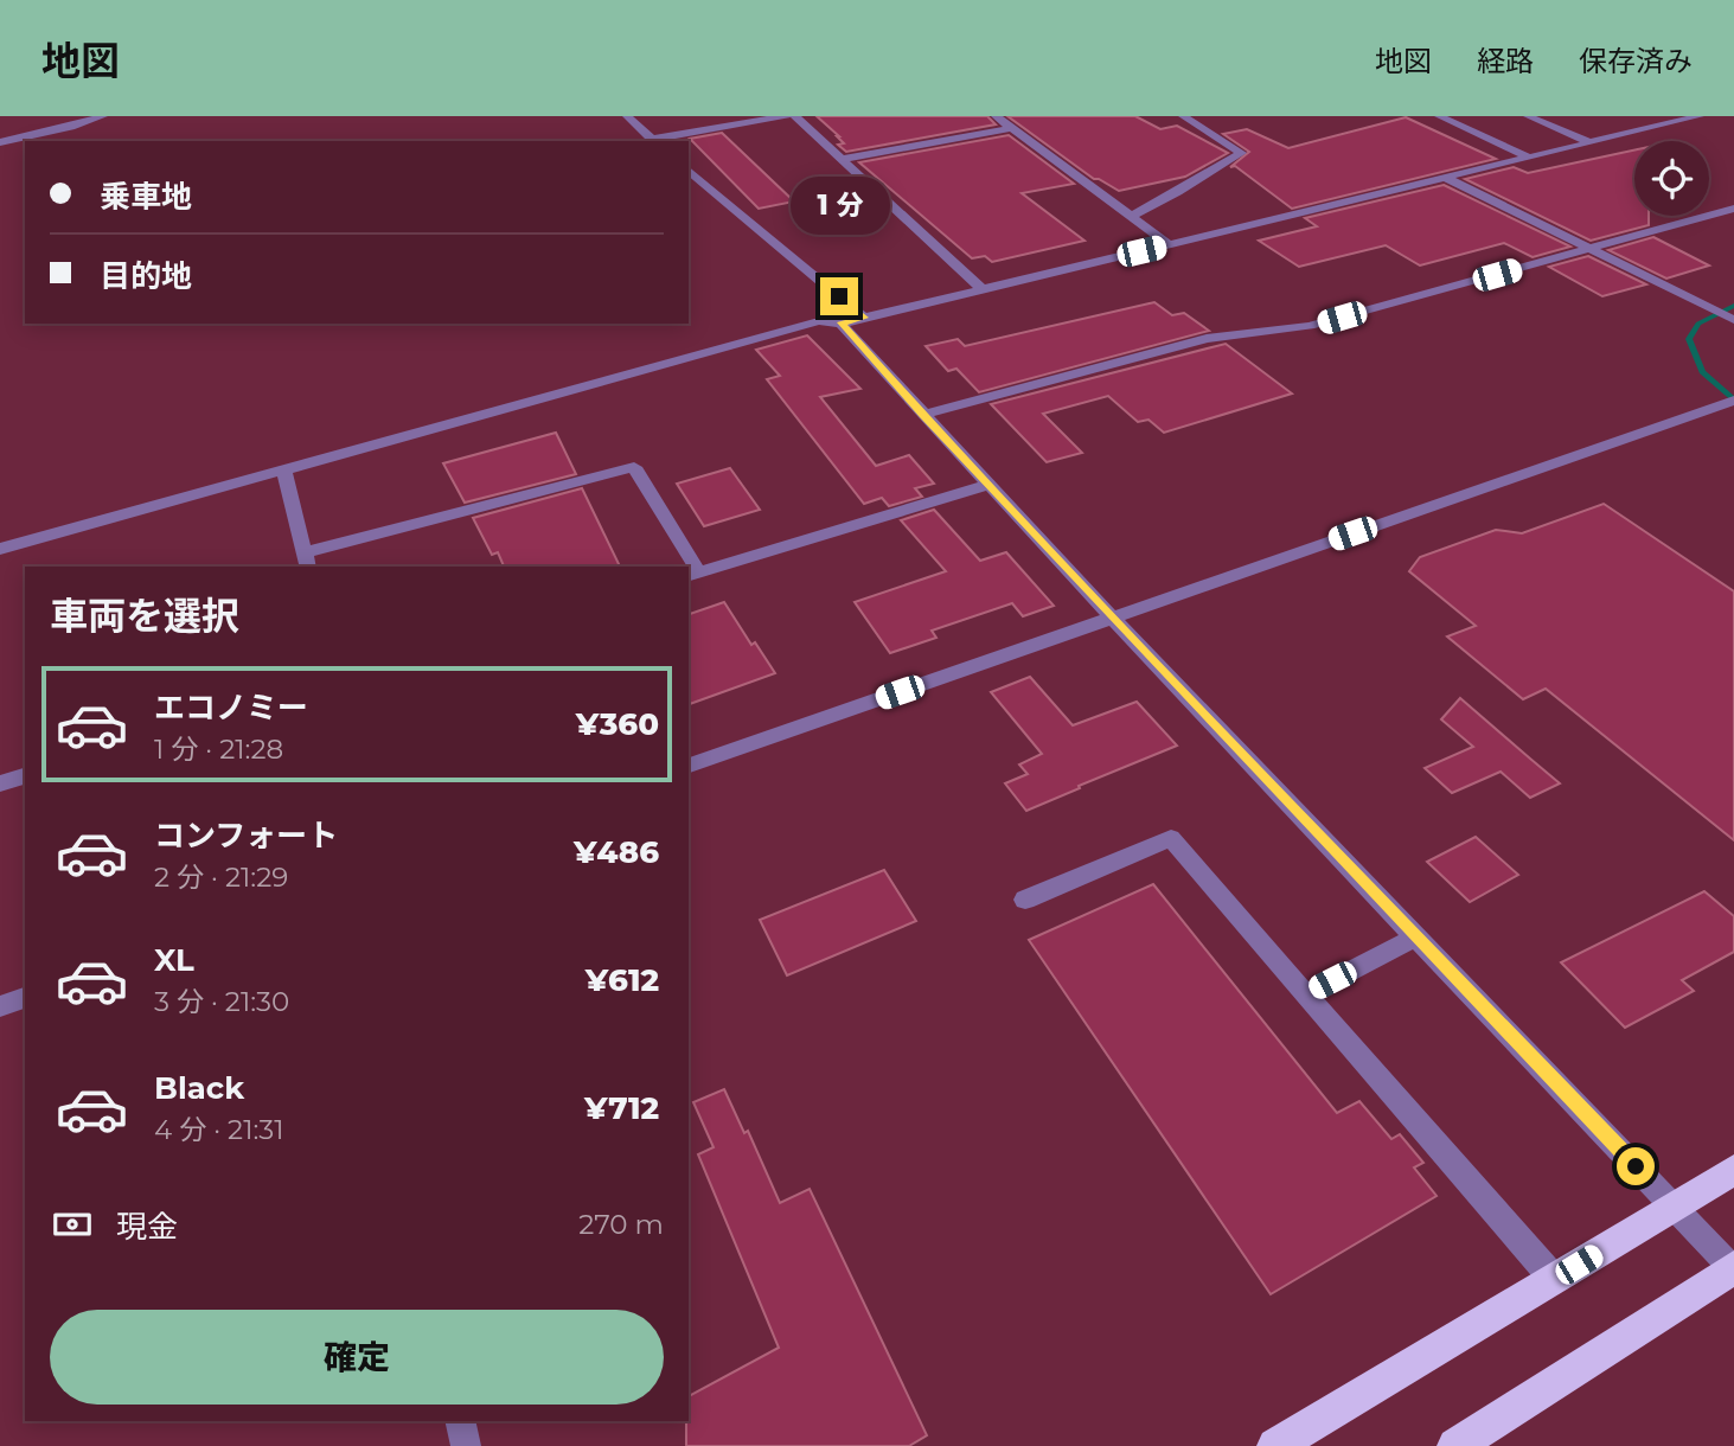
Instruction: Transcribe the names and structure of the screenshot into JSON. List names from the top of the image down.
{
  "page": {
    "header": "地図",
    "nav": ["地図", "経路", "保存済み"],
    "banner": ["乗車地", "目的地"],
    "bubble": "1 分",
    "heading": "車両を選択",
    "list": [
      {
        "name": "エコノミー",
        "note": "1 分 · 21:28",
        "value": "¥360"
      },
      {
        "name": "コンフォート",
        "note": "2 分 · 21:29",
        "value": "¥486"
      },
      {
        "name": "XL",
        "note": "3 分 · 21:30",
        "value": "¥612"
      },
      {
        "name": "Black",
        "note": "4 分 · 21:31",
        "value": "¥712"
      }
    ],
    "pay": ["現金", "270 m"],
    "buttons": "確定"
  }
}
